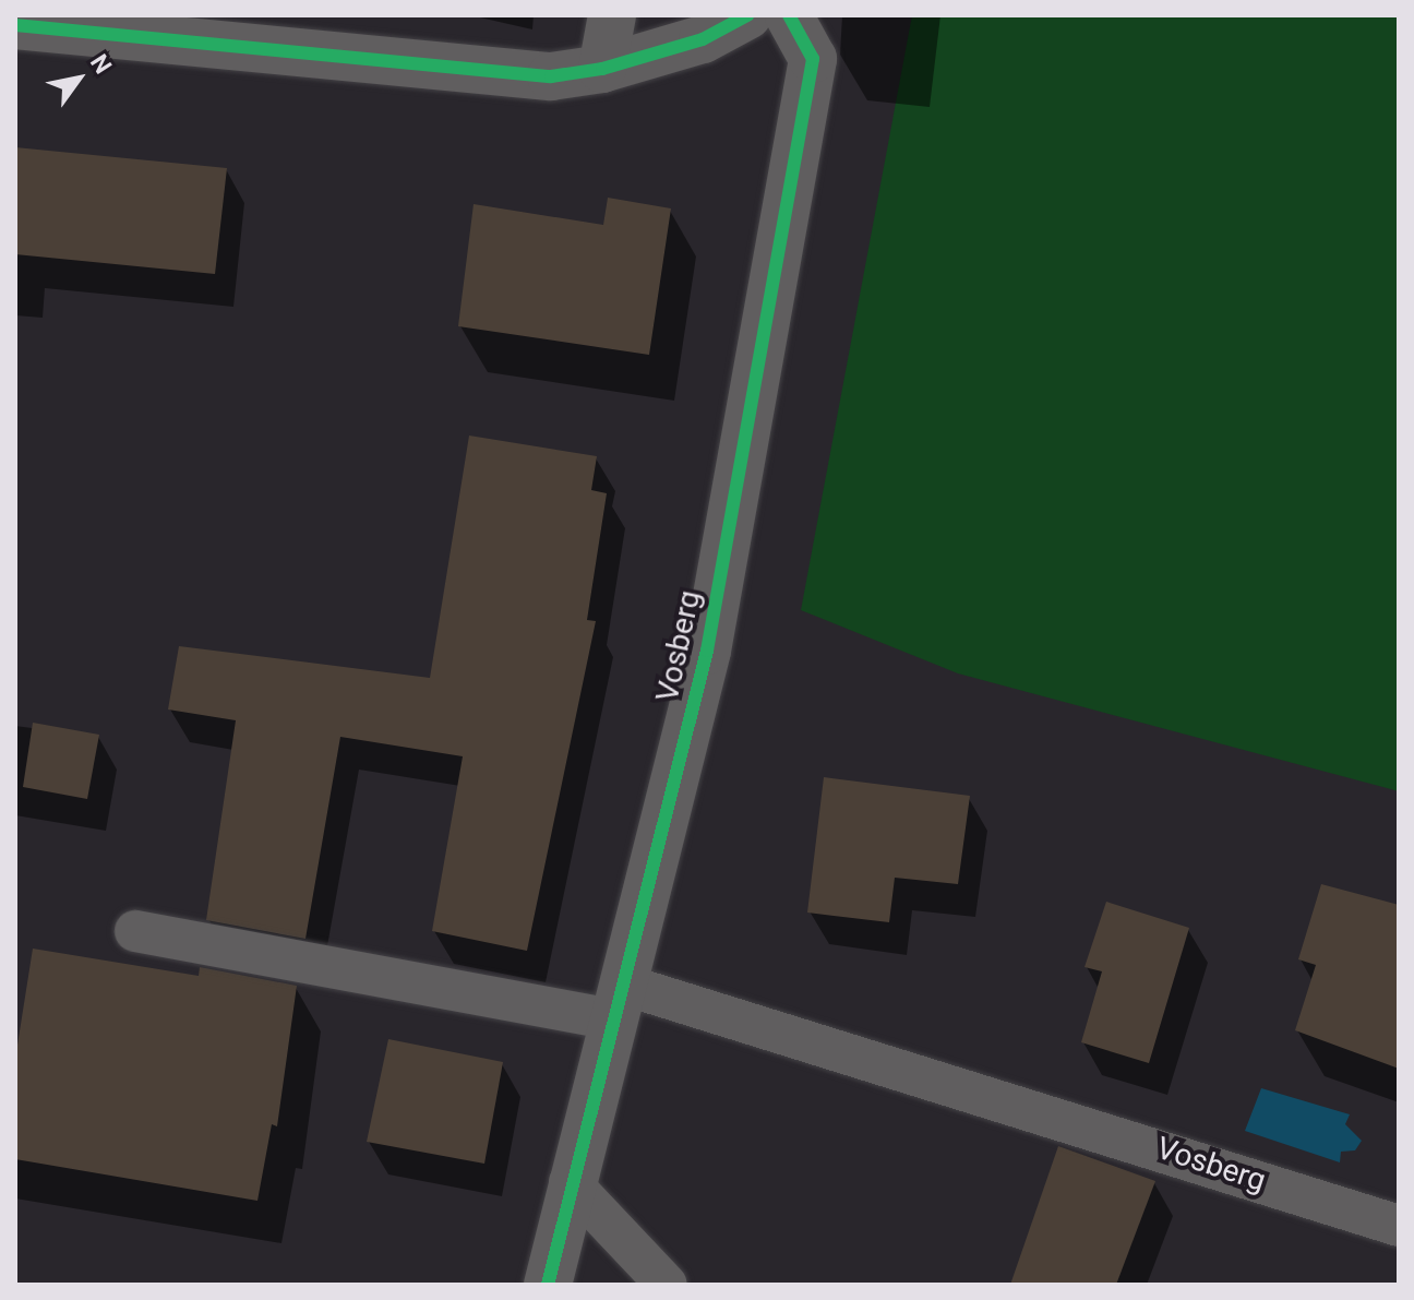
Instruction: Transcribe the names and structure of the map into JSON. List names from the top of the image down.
{
  "streets": {
    "street": ["Vosberg"]
  },
  "north": "top right"
}
